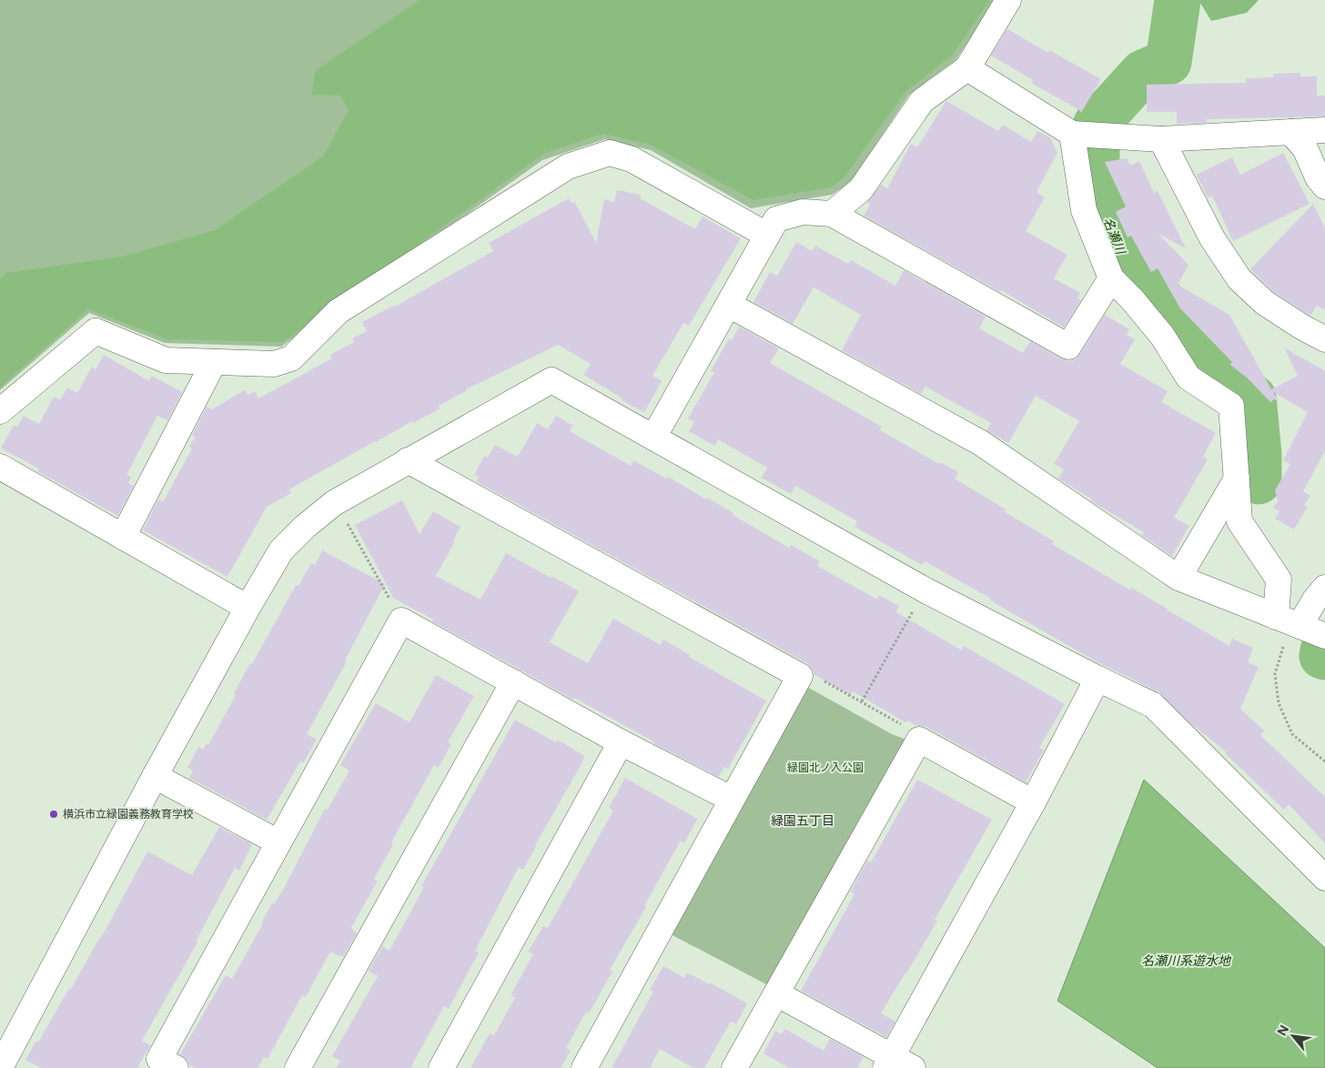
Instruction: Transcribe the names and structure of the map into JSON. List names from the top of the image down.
{
  "districts": ["緑園五丁目"],
  "water": ["名瀬川", "名瀬川系遊水地"],
  "parks": ["緑園北ノ入公園"],
  "places": ["横浜市立緑園義務教育学校"],
  "north": "top left"
}
